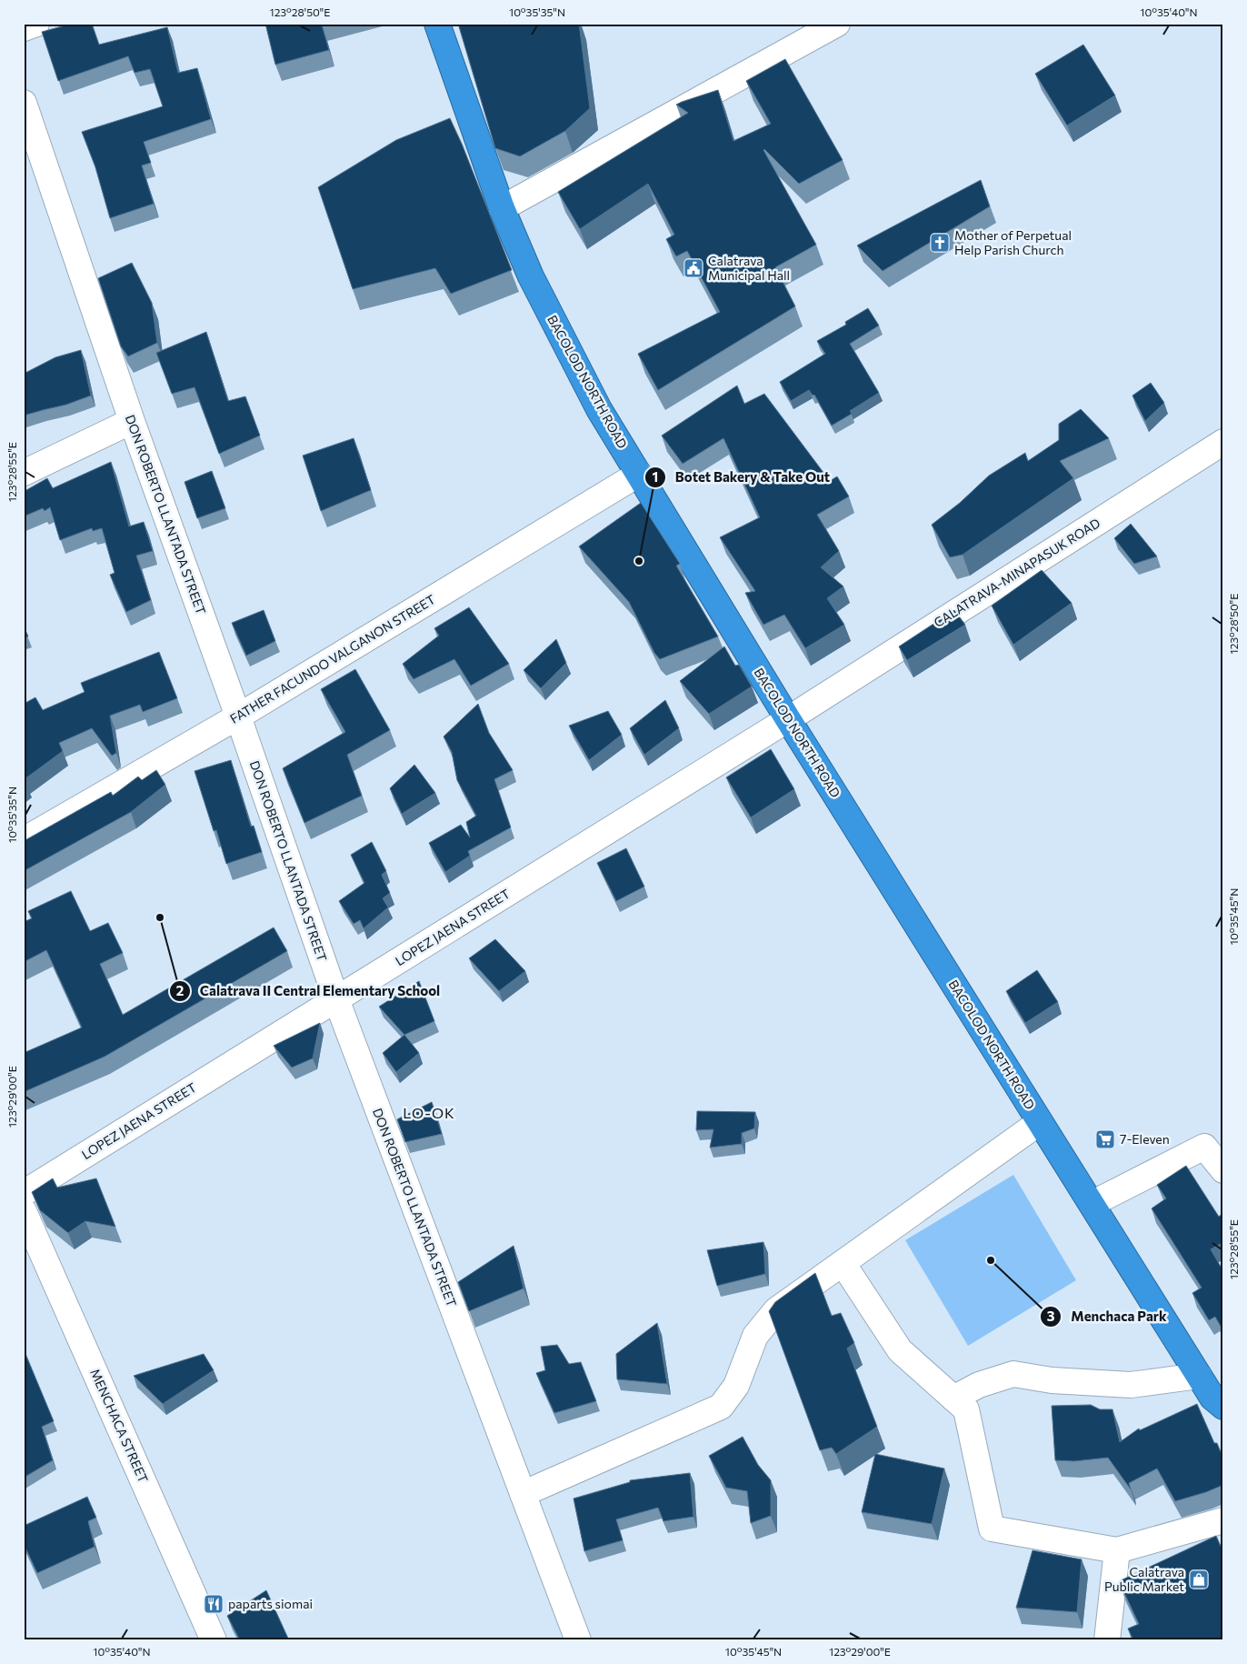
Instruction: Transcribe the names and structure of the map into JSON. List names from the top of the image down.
{
  "streets": {
    "highway": ["BACOLOD NORTH ROAD"],
    "street": [
      "DON ROBERTO LLANTADA STREET",
      "CALATRAVA-MINAPASUK ROAD",
      "FATHER FACUNDO VALGANON STREET",
      "LOPEZ JAENA STREET",
      "MENCHACA STREET"
    ]
  },
  "crossings": [
    ["BACOLOD NORTH ROAD", "CALATRAVA-MINAPASUK ROAD"],
    ["BACOLOD NORTH ROAD", "FATHER FACUNDO VALGANON STREET"],
    ["BACOLOD NORTH ROAD", "LOPEZ JAENA STREET"],
    ["DON ROBERTO LLANTADA STREET", "FATHER FACUNDO VALGANON STREET"],
    ["DON ROBERTO LLANTADA STREET", "LOPEZ JAENA STREET"],
    ["CALATRAVA-MINAPASUK ROAD", "LOPEZ JAENA STREET"]
  ],
  "districts": ["LO-OK"],
  "places": {
    "church": ["Mother of Perpetual Help Parish Church"],
    "public building": ["Calatrava Municipal Hall"],
    "other": ["Botet Bakery & Take Out", "Calatrava II Central Elementary School", "Menchaca Park"],
    "supermarket": ["7-Eleven"],
    "shop": ["Calatrava Public Market"],
    "restaurant": ["paparts siomai"]
  },
  "coordinates": [
    "123°28'50\"E",
    "10°35'35\"N",
    "10°35'40\"N",
    "123°28'55\"E",
    "10°35'45\"N",
    "123°29'00\"E"
  ]
}
